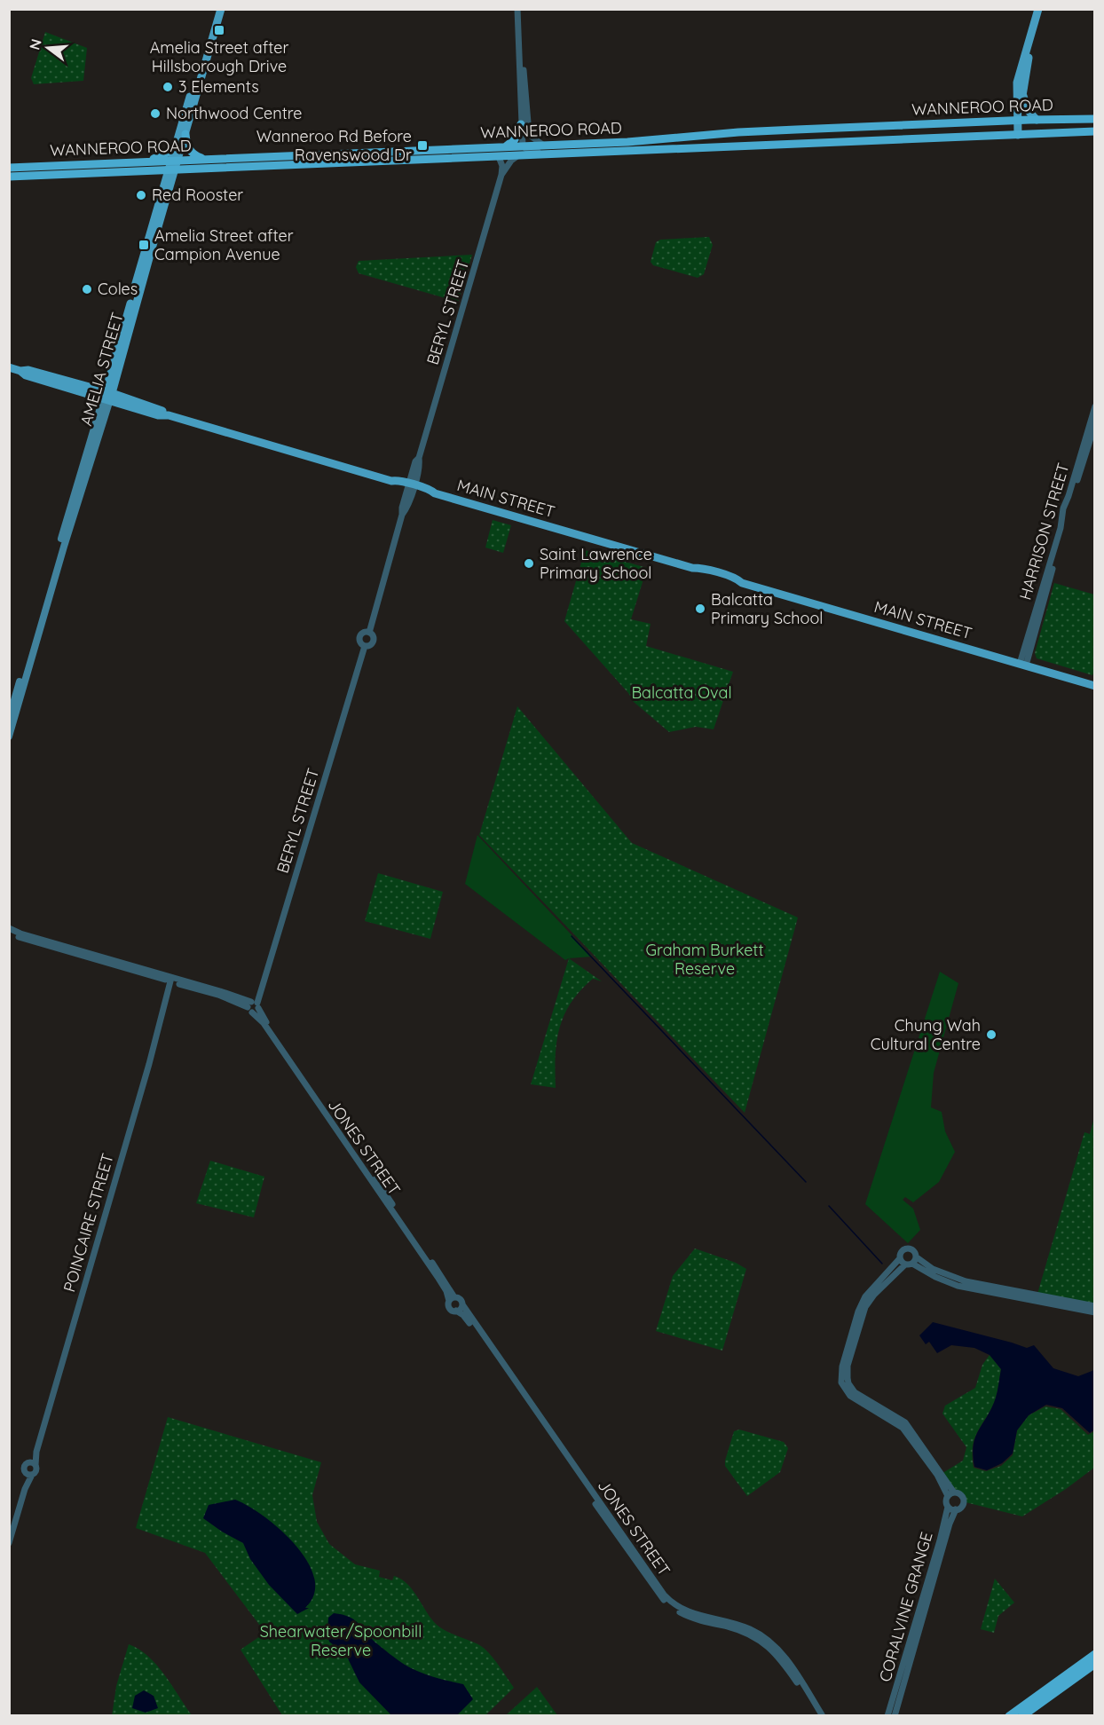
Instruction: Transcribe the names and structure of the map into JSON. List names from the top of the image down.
{
  "streets": {
    "highway": ["WANNEROO ROAD"],
    "main road": ["AMELIA STREET", "MAIN STREET"],
    "street": [
      "BERYL STREET",
      "HARRISON STREET",
      "JONES STREET",
      "POINCAIRE STREET",
      "CORALVINE GRANGE"
    ]
  },
  "crossings": [
    ["WANNEROO ROAD", "BERYL STREET"],
    ["WANNEROO ROAD", "AMELIA STREET"],
    ["BERYL STREET", "MAIN STREET"],
    ["BERYL STREET", "JONES STREET"],
    ["AMELIA STREET", "MAIN STREET"],
    ["MAIN STREET", "HARRISON STREET"]
  ],
  "parks": ["Balcatta Oval", "Graham Burkett Reserve", "Shearwater/Spoonbill Reserve"],
  "places": {
    "transit": ["Amelia Street after Hillsborough Drive", "Wanneroo Rd Before Ravenswood Dr", "Amelia Street after Campion Avenue"],
    "other": [
      "3 Elements",
      "Northwood Centre",
      "Red Rooster",
      "Coles",
      "Saint Lawrence Primary School",
      "Balcatta Primary School",
      "Chung Wah Cultural Centre"
    ]
  },
  "north": "left"
}
